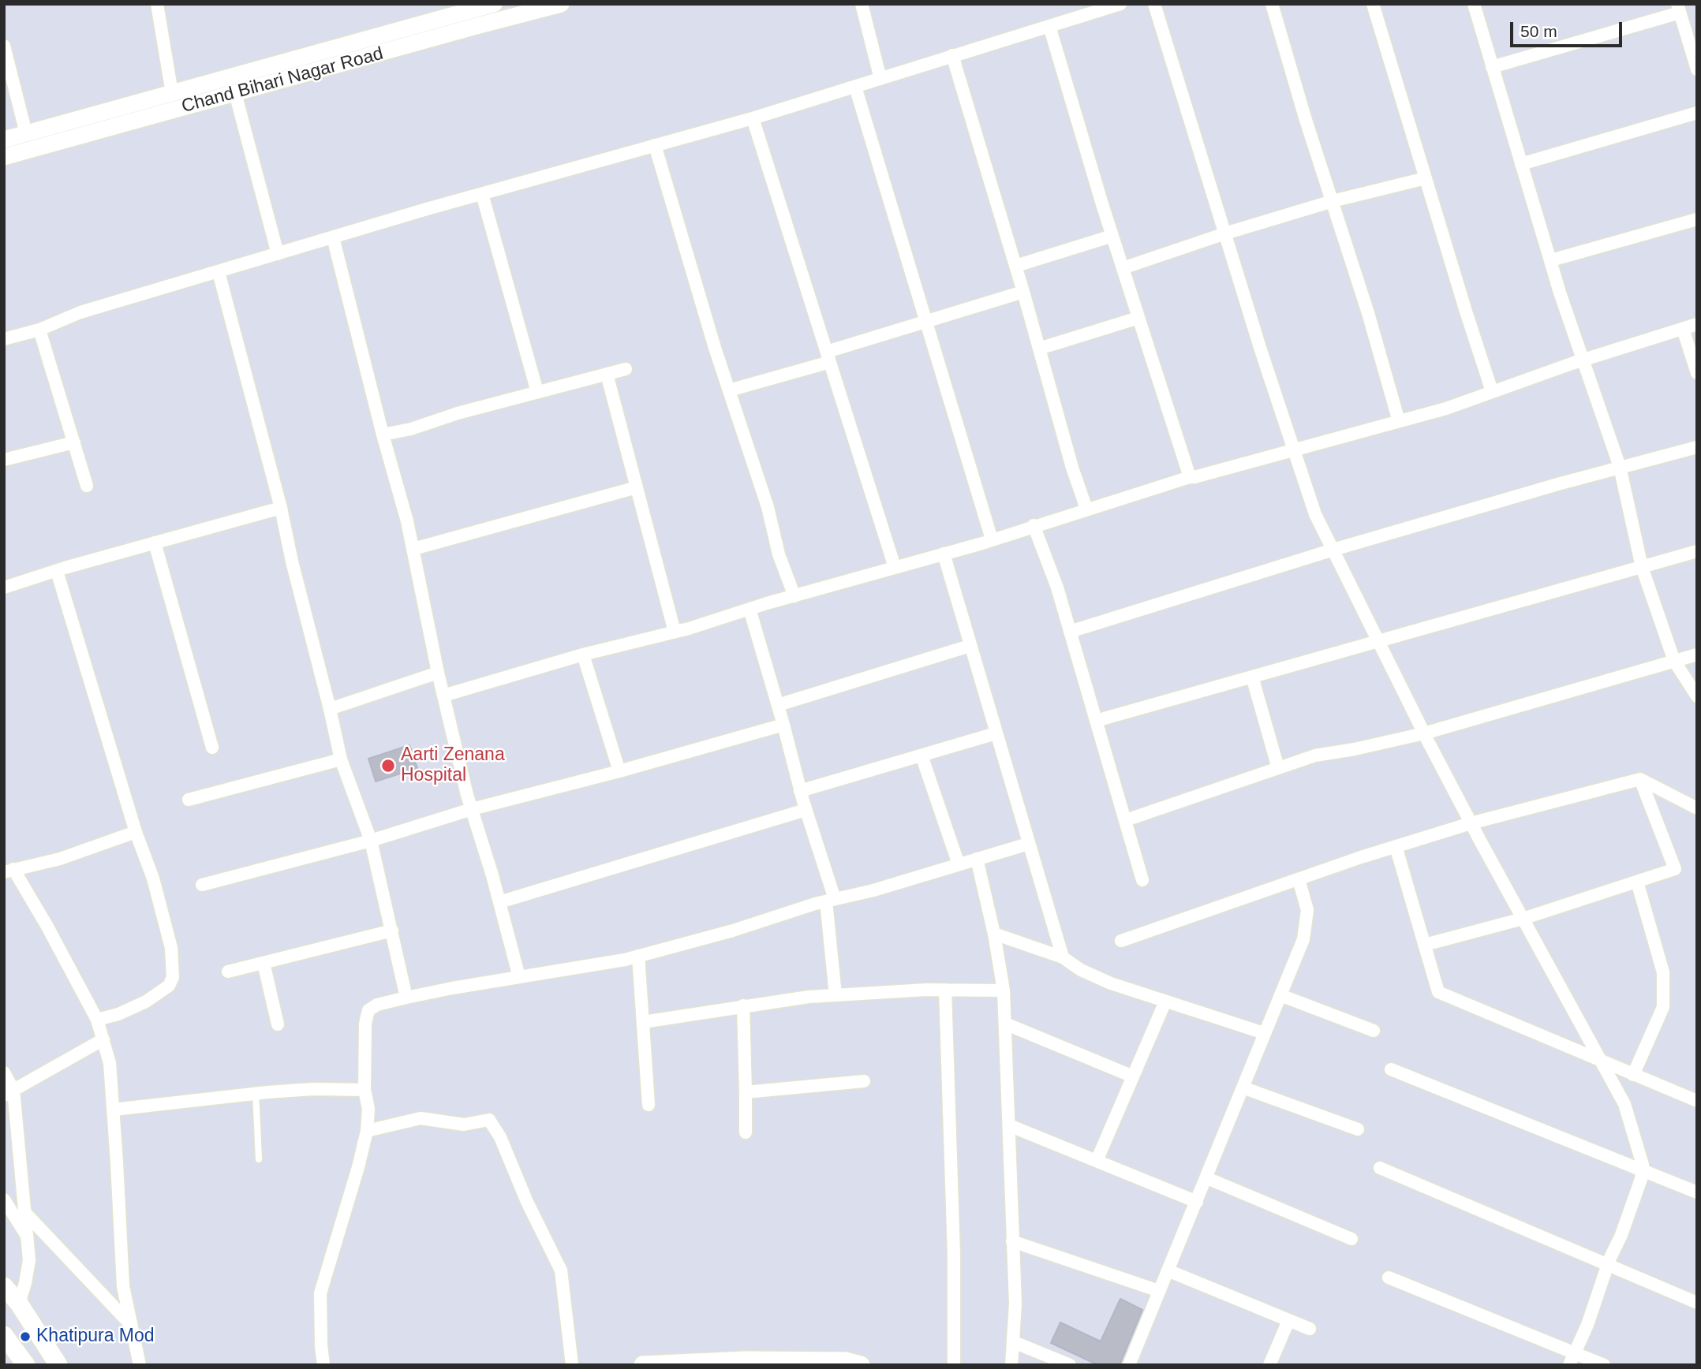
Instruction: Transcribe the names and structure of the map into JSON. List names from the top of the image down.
{
  "streets": {
    "street": ["Chand Bihari Nagar Road"]
  },
  "places": ["Aarti Zenana Hospital", "Khatipura Mod"],
  "scale_bar": "50 m"
}
